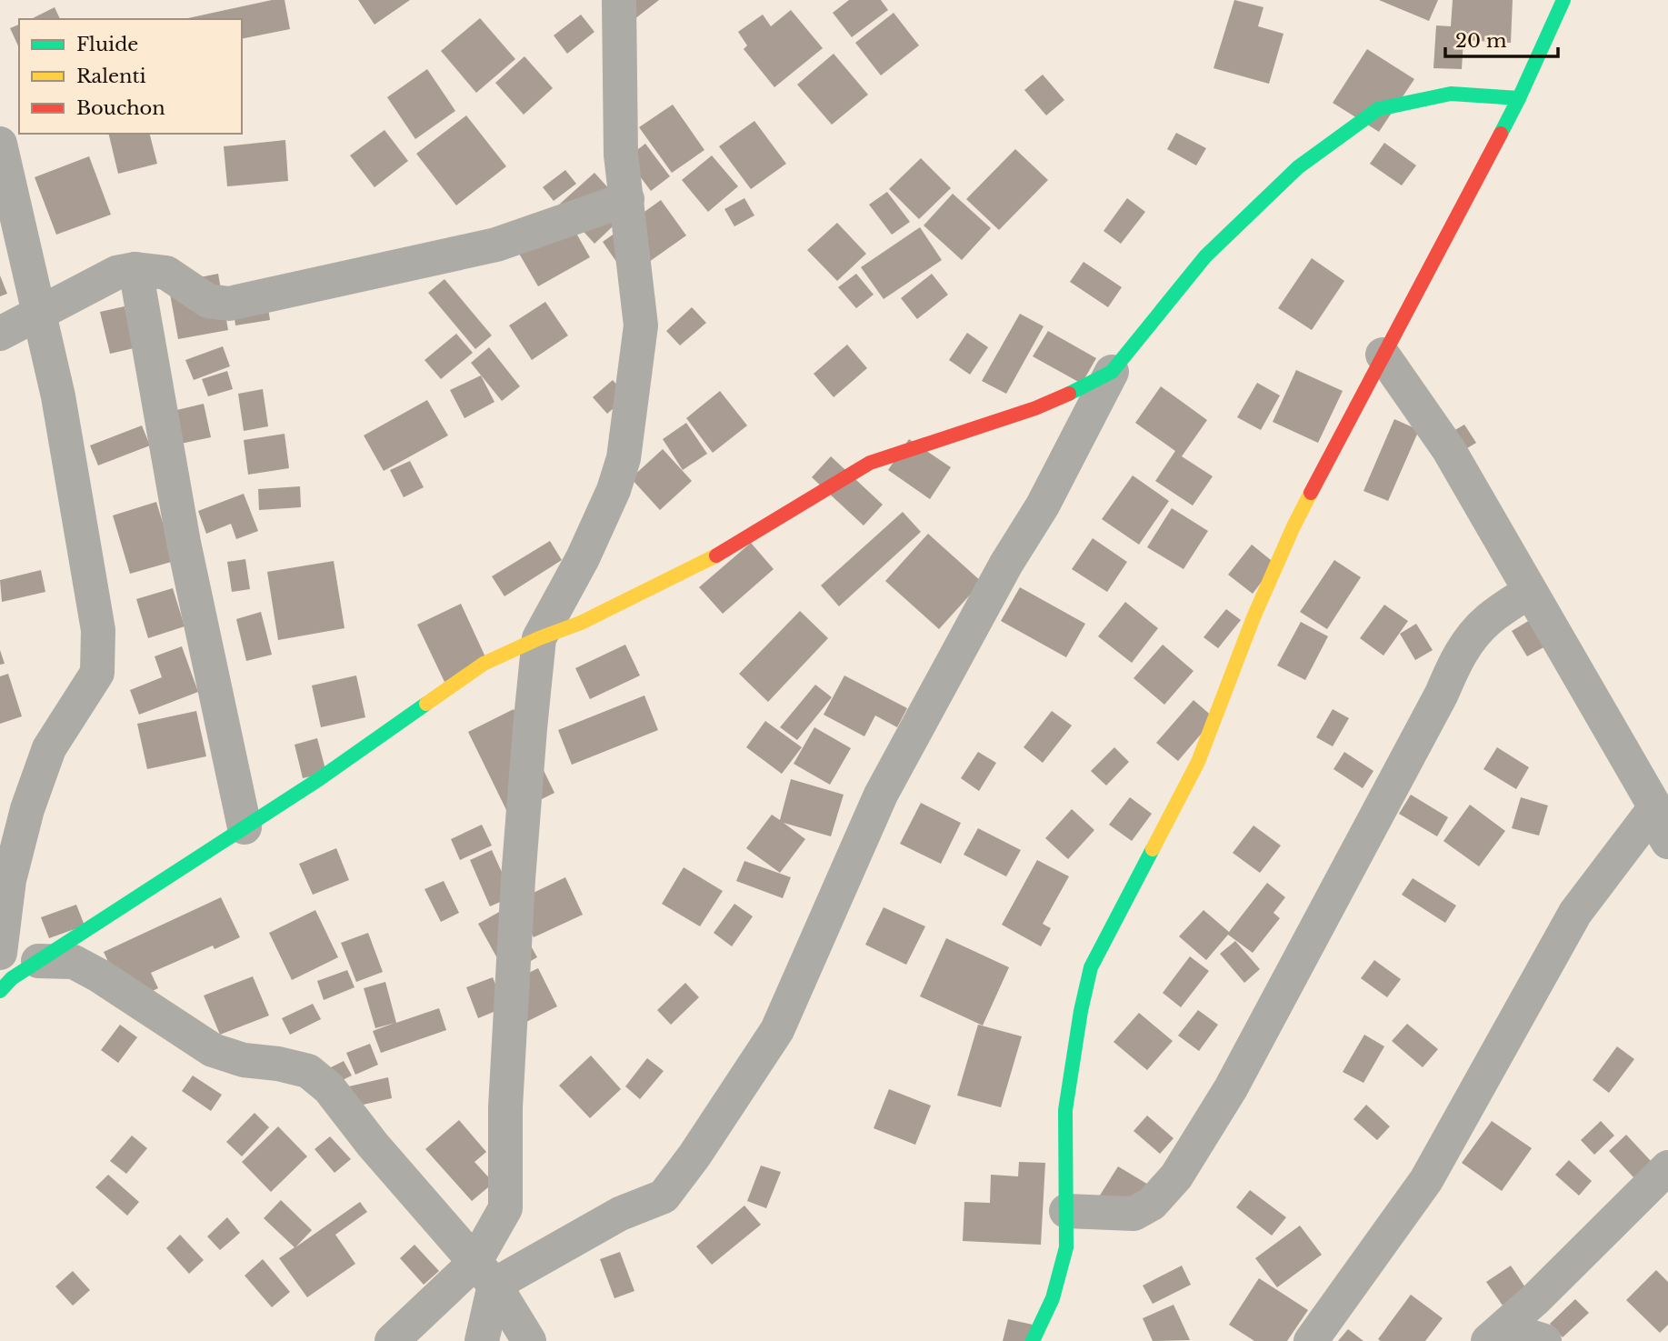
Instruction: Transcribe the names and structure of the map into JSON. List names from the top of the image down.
{
  "legend": ["Fluide", "Ralenti", "Bouchon"],
  "scale_bar": "20 m"
}
